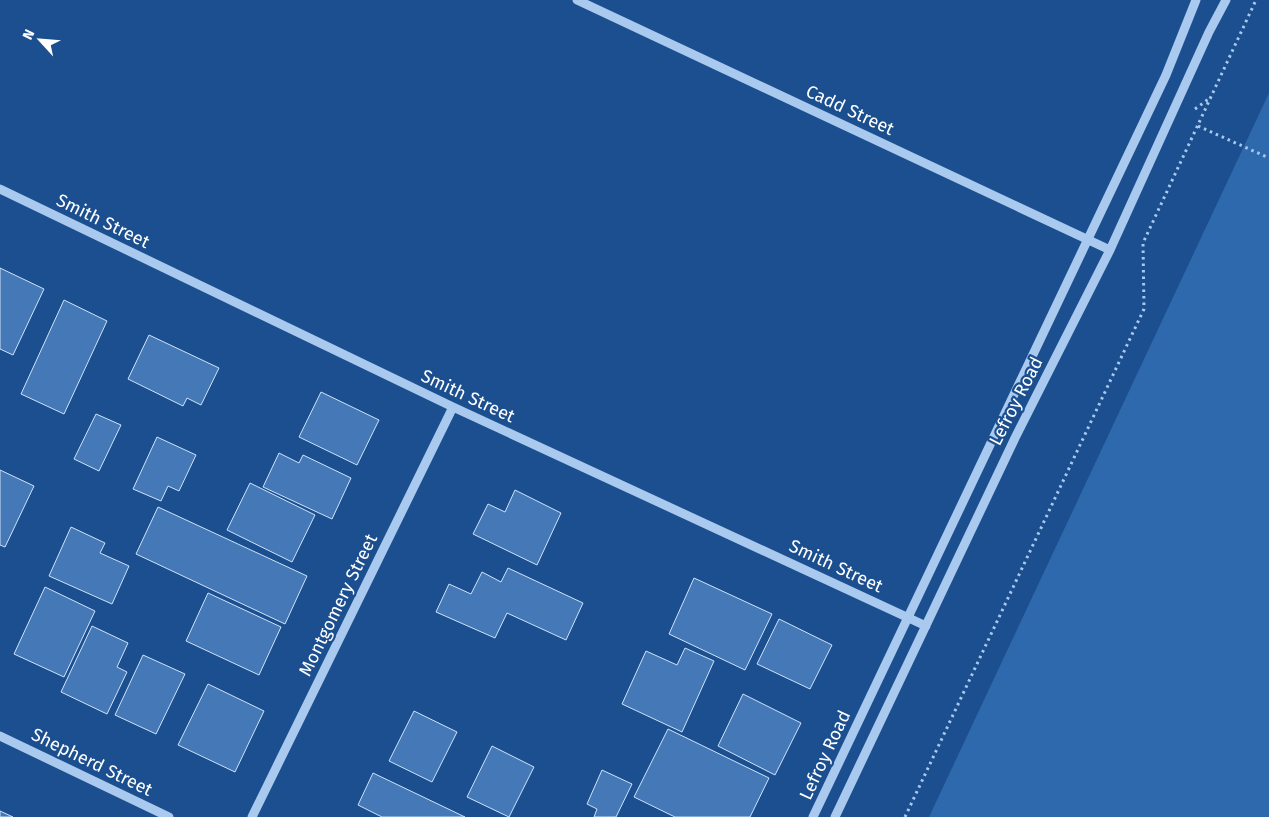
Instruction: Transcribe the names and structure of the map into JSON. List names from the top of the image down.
{
  "streets": {
    "street": [
      "Cadd Street",
      "Smith Street",
      "Lefroy Road",
      "Montgomery Street",
      "Shepherd Street"
    ]
  },
  "crossings": [
    ["Cadd Street", "Lefroy Road"],
    ["Smith Street", "Lefroy Road"],
    ["Smith Street", "Montgomery Street"]
  ],
  "north": "top left"
}
